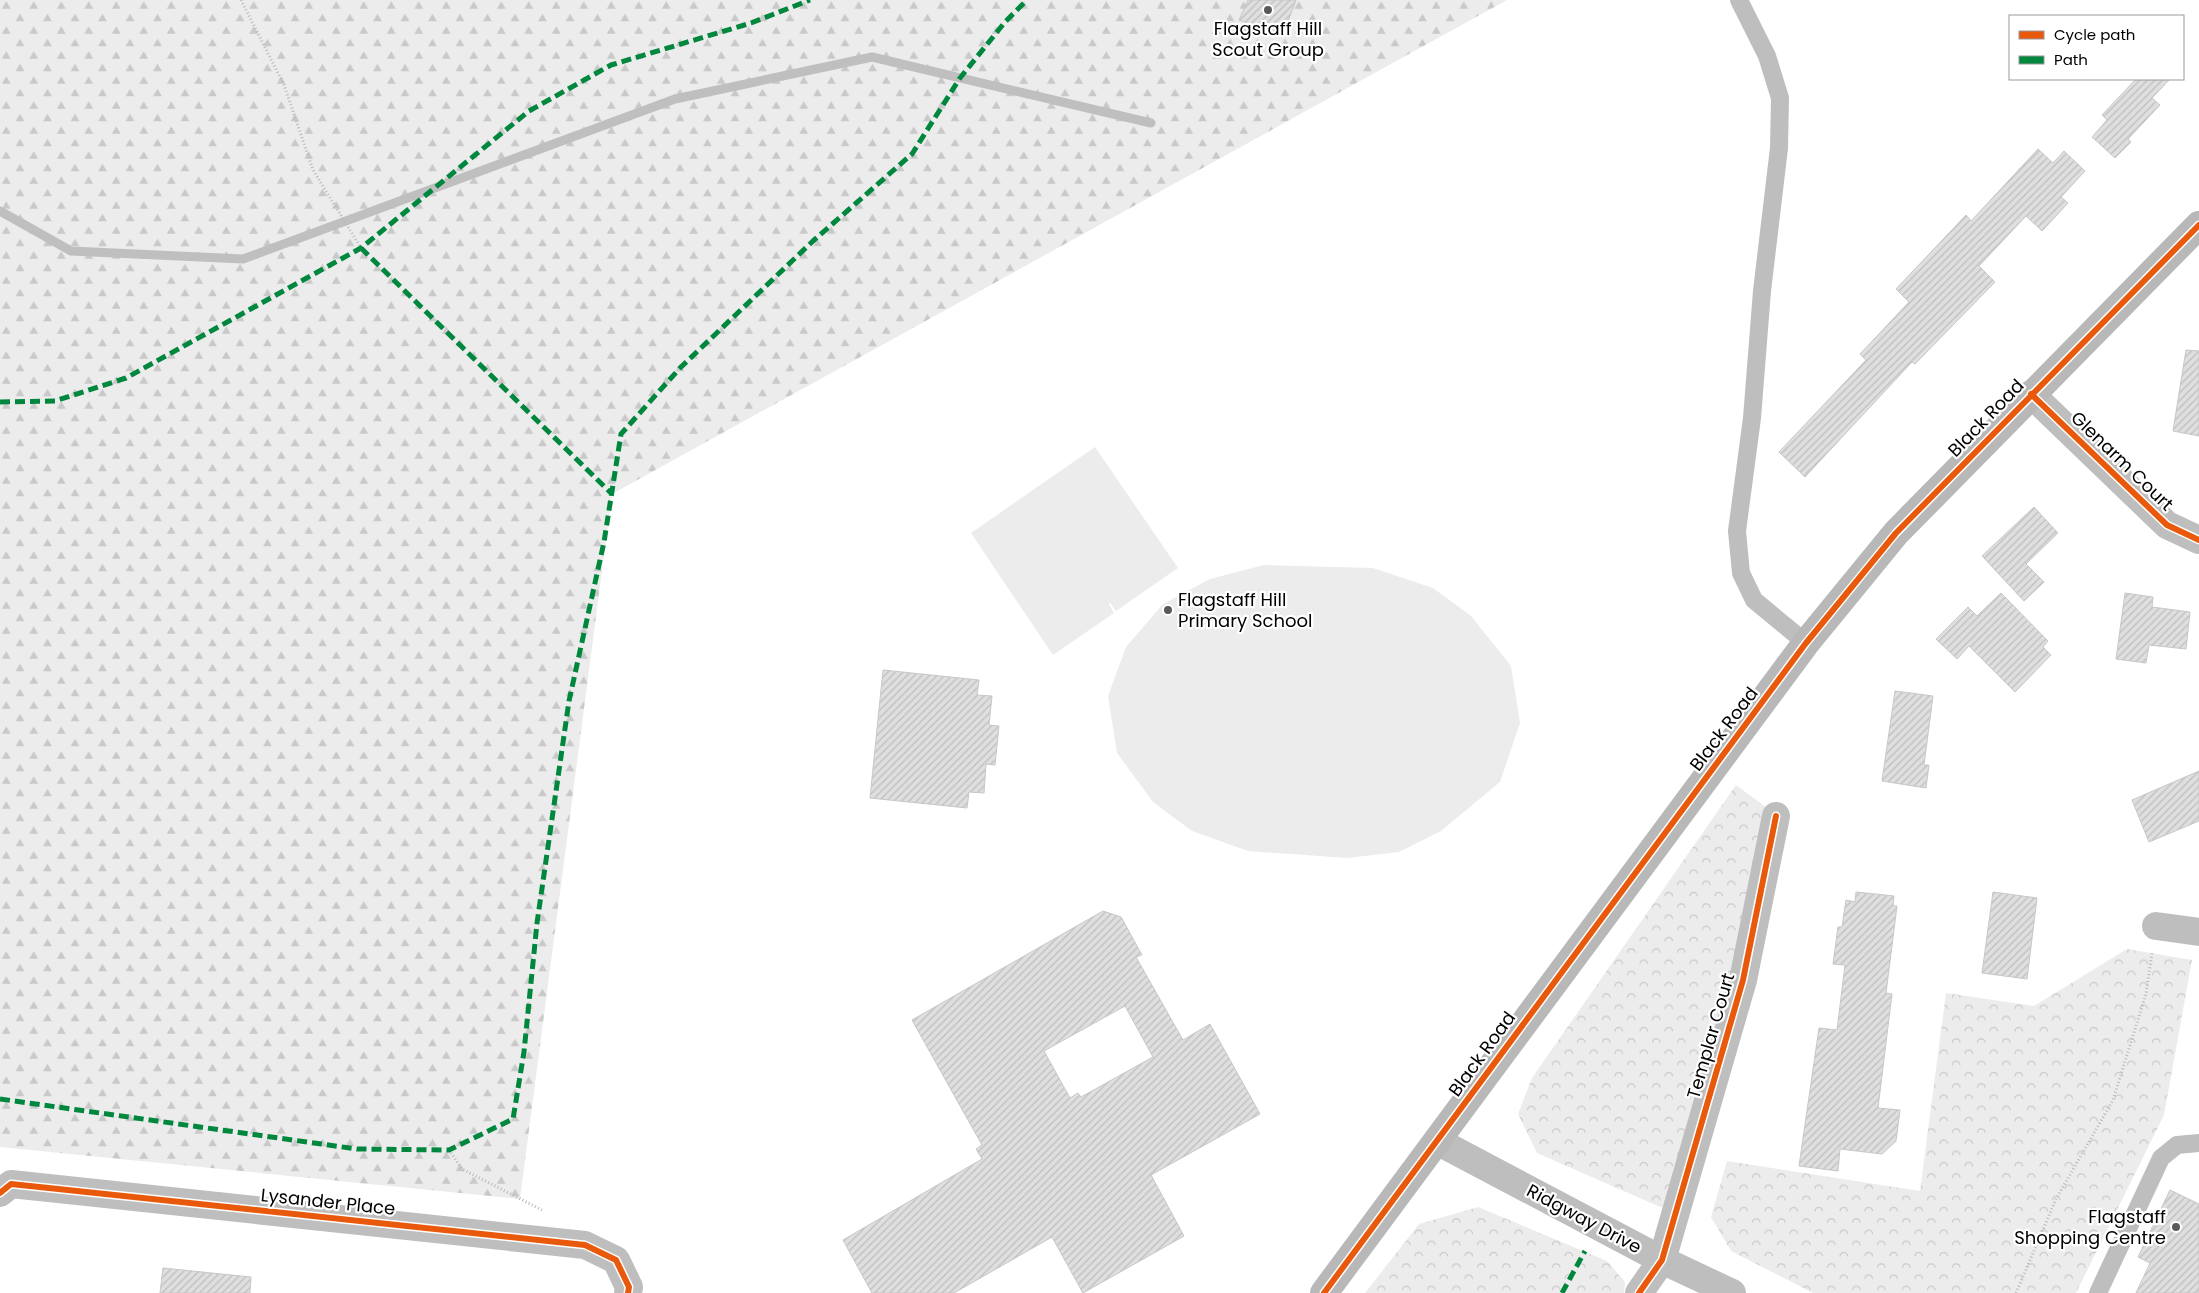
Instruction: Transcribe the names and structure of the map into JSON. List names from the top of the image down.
{
  "streets": {
    "main road": ["Black Road"],
    "street": [
      "Glenarm Court",
      "Templar Court",
      "Lysander Place",
      "Ridgway Drive"
    ]
  },
  "crossings": [
    ["Black Road", "Glenarm Court"],
    ["Black Road", "Ridgway Drive"],
    ["Templar Court", "Ridgway Drive"]
  ],
  "places": ["Flagstaff Hill Scout Group", "Flagstaff Hill Primary School", "Flagstaff Shopping Centre"],
  "legend": ["Cycle path", "Path"]
}
